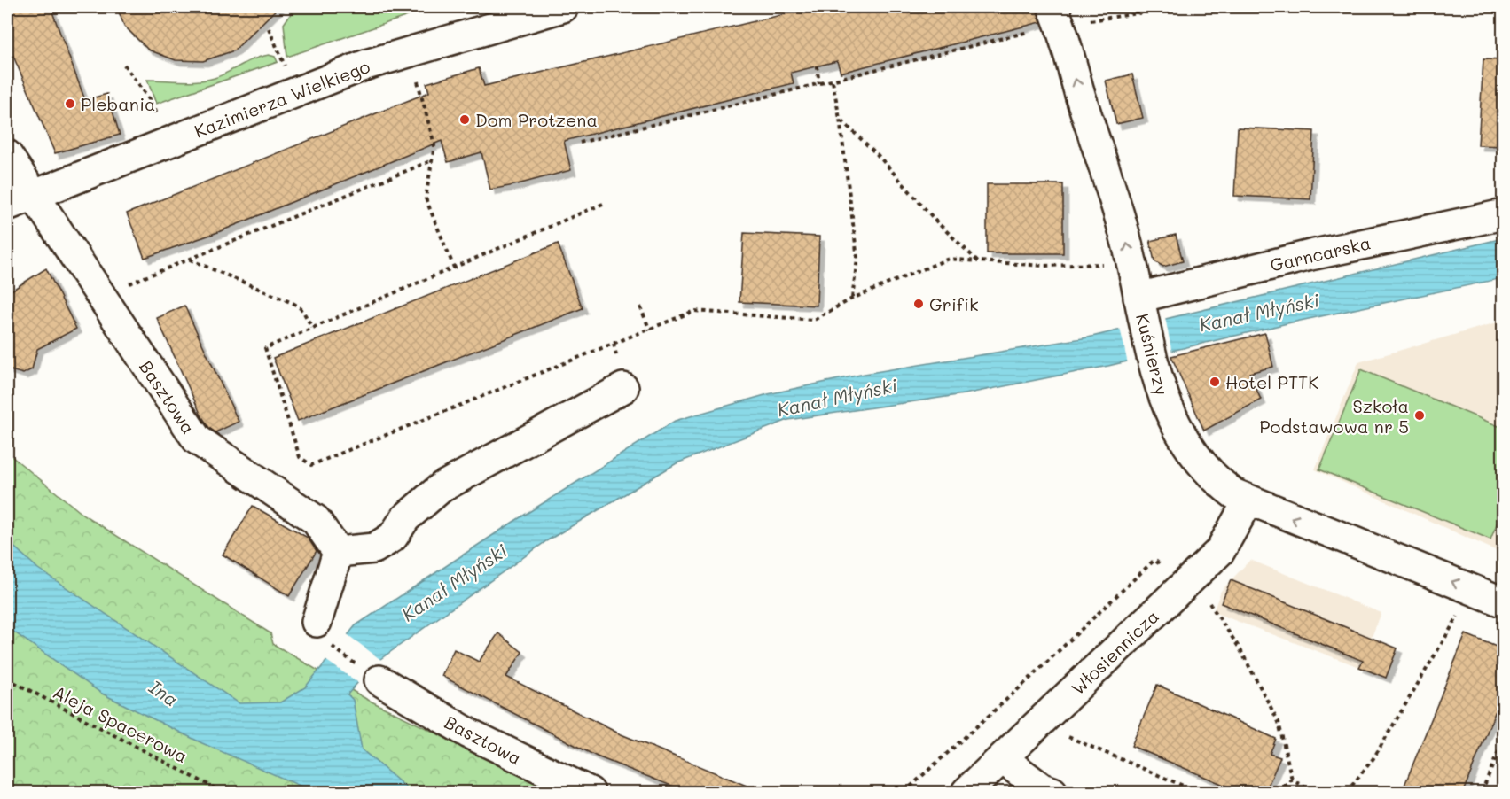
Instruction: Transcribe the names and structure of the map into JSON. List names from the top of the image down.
{
  "streets": {
    "street": [
      "Kazimierza Wielkiego",
      "Garncarska",
      "Kuśnierzy",
      "Basztowa",
      "Włosiennicza"
    ],
    "path": ["Aleja Spacerowa"]
  },
  "crossings": [
    ["Kazimierza Wielkiego", "Basztowa"],
    ["Garncarska", "Kuśnierzy"],
    ["Kuśnierzy", "Włosiennicza"]
  ],
  "one_way": ["Kuśnierzy"],
  "water": ["Kanał Młyński", "Ina"],
  "places": [
    "Plebania",
    "Dom Protzena",
    "Grifik",
    "Hotel PTTK",
    "Szkoła Podstawowa nr 5"
  ]
}
